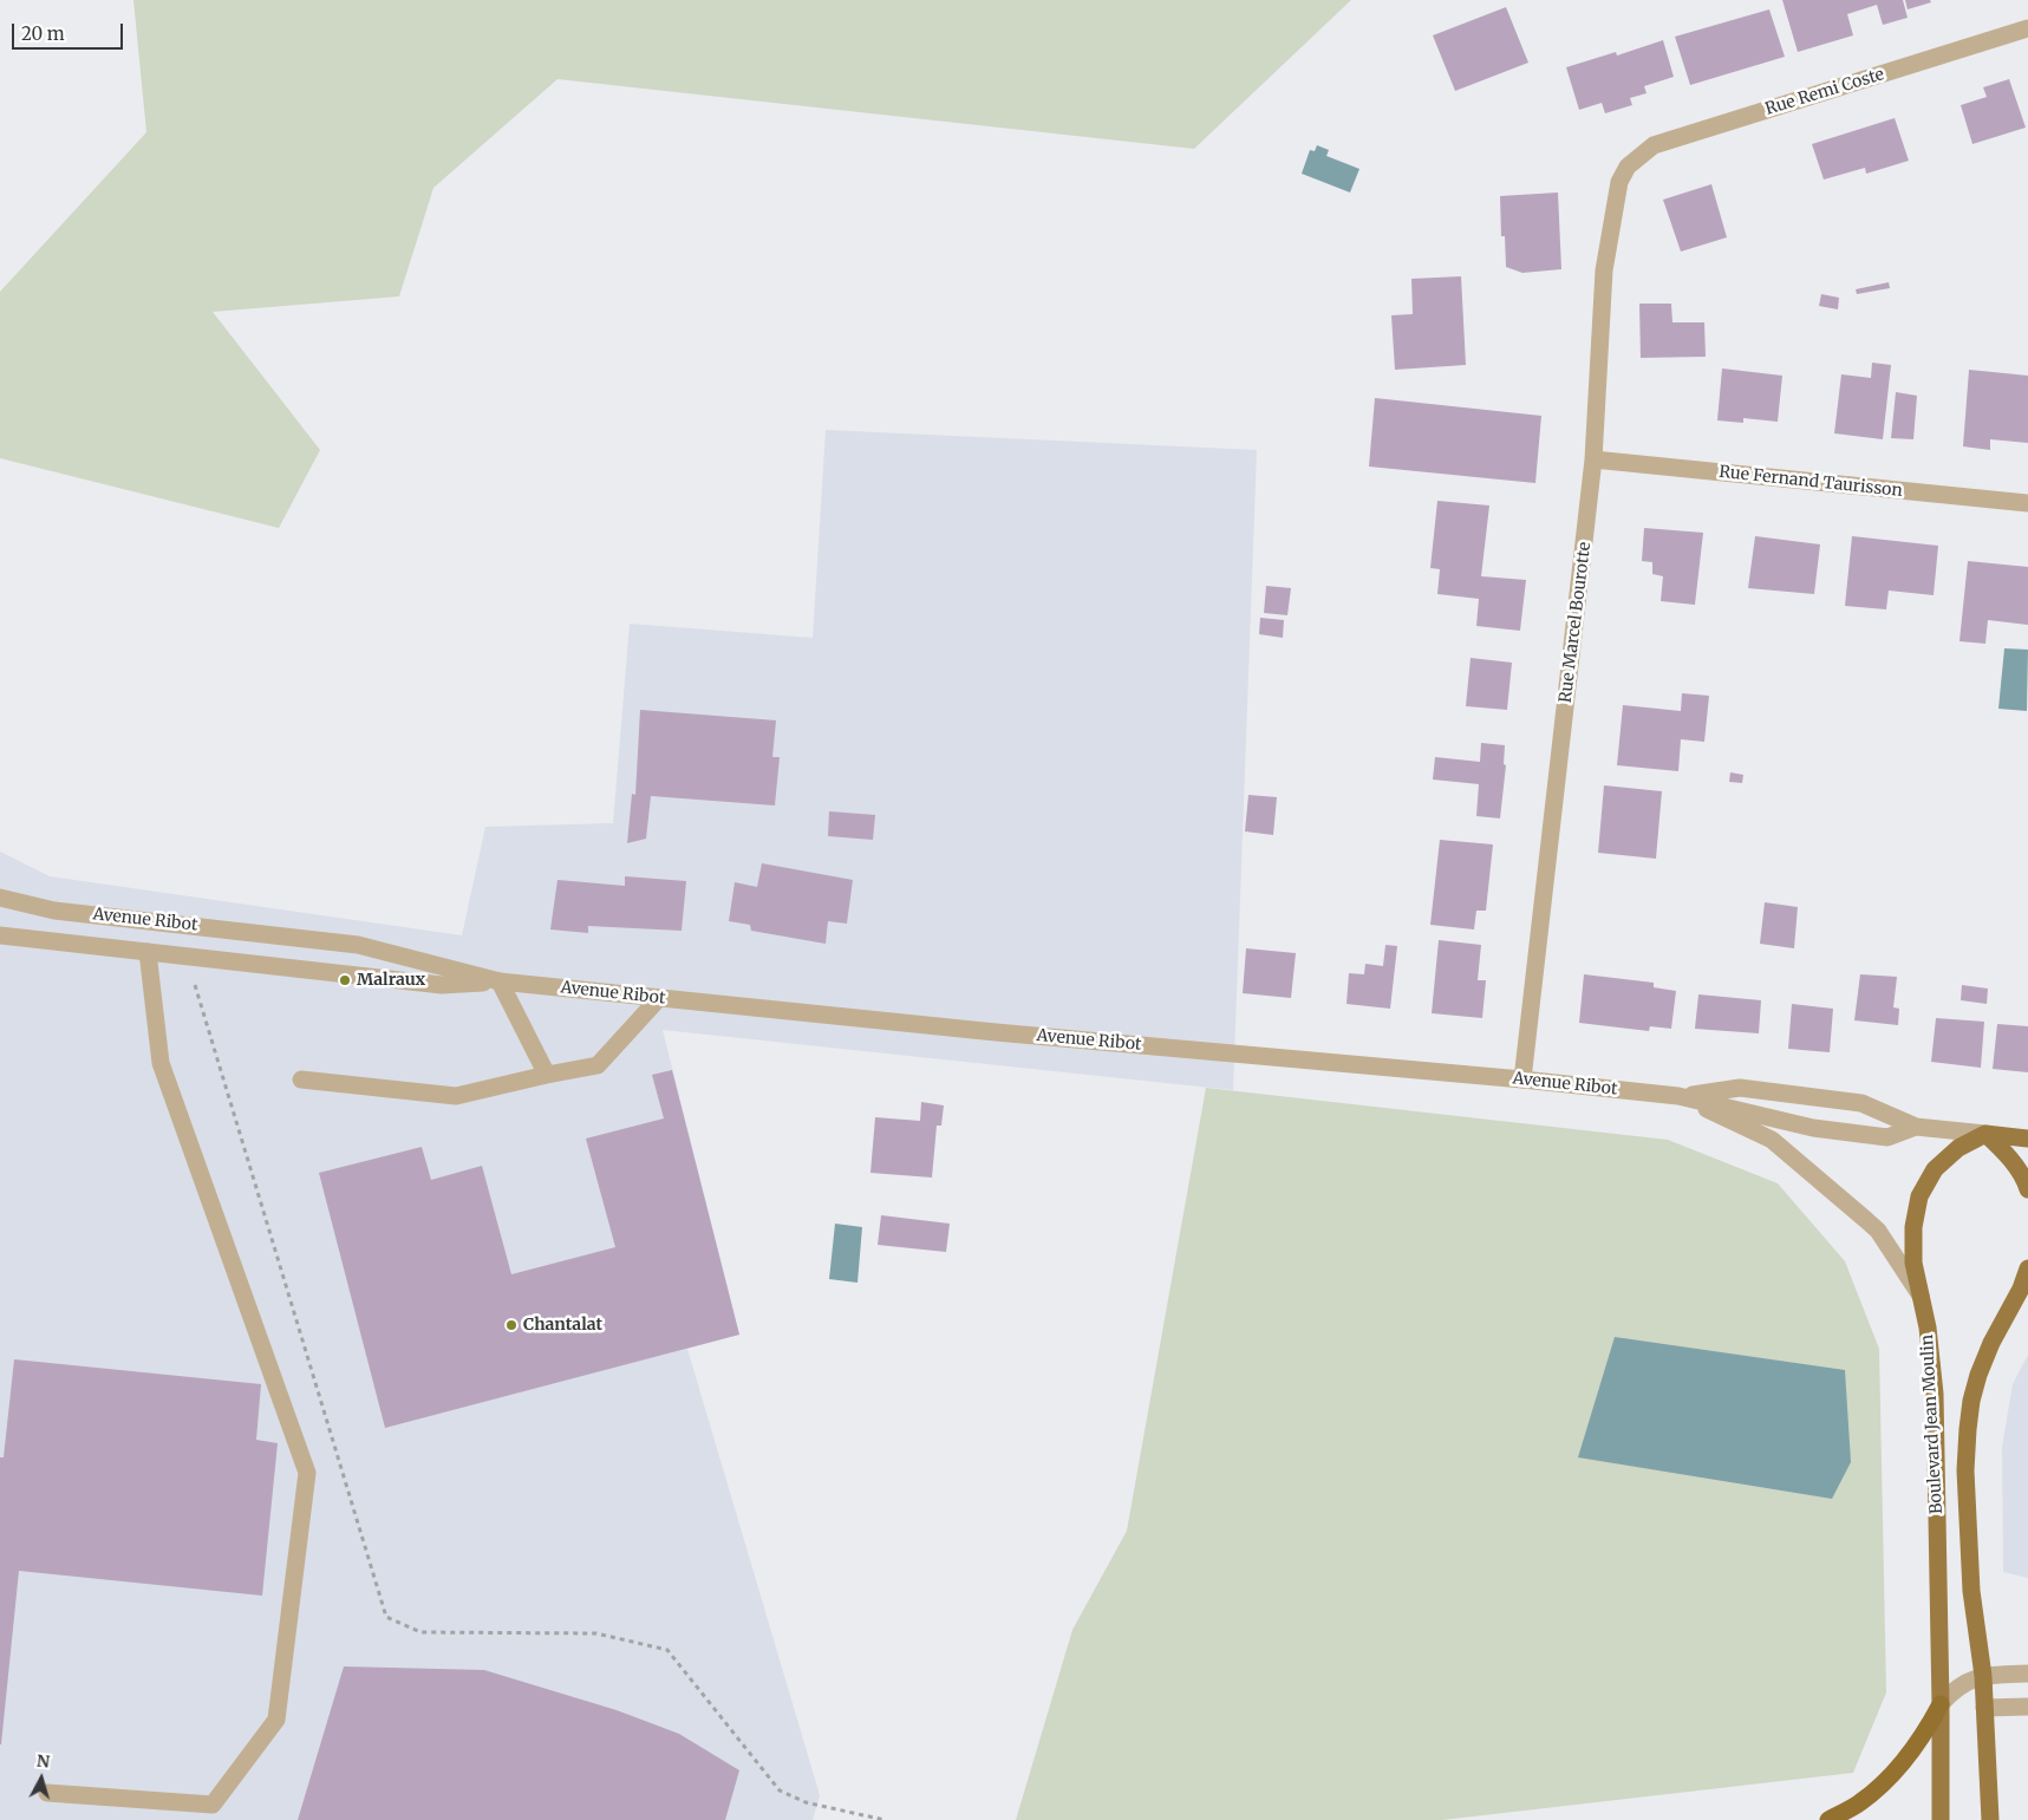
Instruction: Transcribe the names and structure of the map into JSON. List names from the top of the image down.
{
  "streets": {
    "main road": ["Avenue Ribot", "Boulevard Jean Moulin"],
    "street": ["Rue Remi Coste", "Rue Fernand Taurisson", "Rue Marcel Bourotte"]
  },
  "crossings": [
    ["Rue Remi Coste", "Rue Marcel Bourotte"],
    ["Rue Fernand Taurisson", "Rue Marcel Bourotte"],
    ["Rue Marcel Bourotte", "Avenue Ribot"],
    ["Avenue Ribot", "Boulevard Jean Moulin"]
  ],
  "places": ["Malraux", "Chantalat"],
  "scale_bar": "20 m",
  "north": "top"
}
